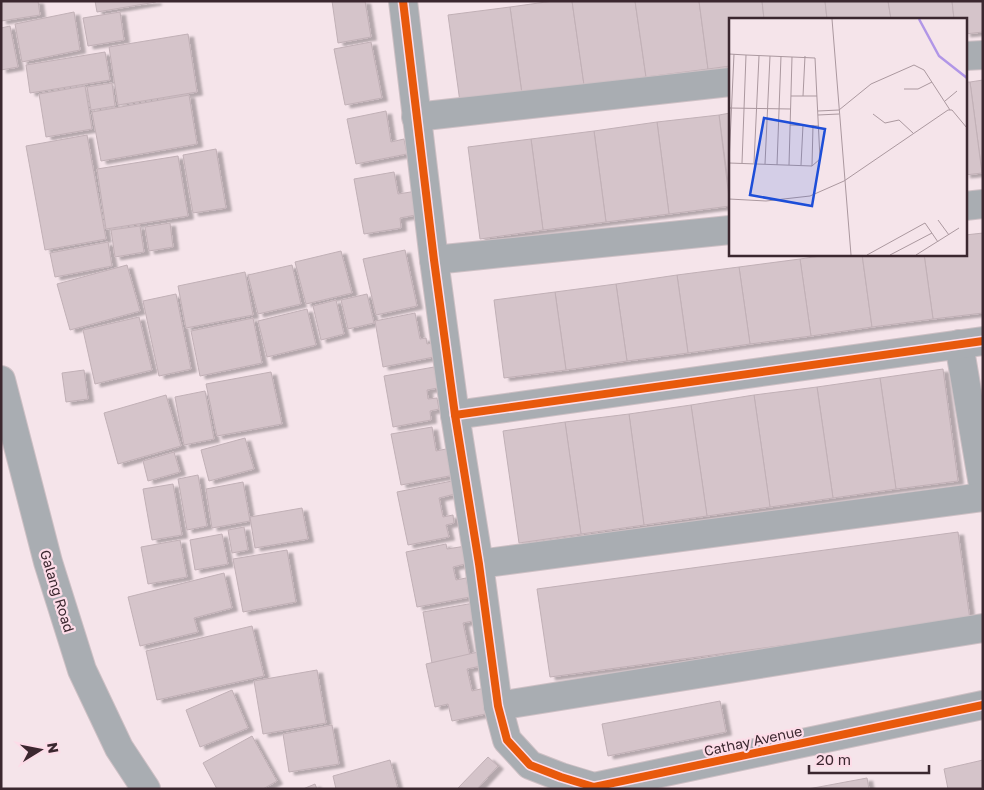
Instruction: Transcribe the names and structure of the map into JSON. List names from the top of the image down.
{
  "streets": {
    "street": ["Galang Road", "Cathay Avenue"]
  },
  "scale_bar": "20 m",
  "north": "right"
}
